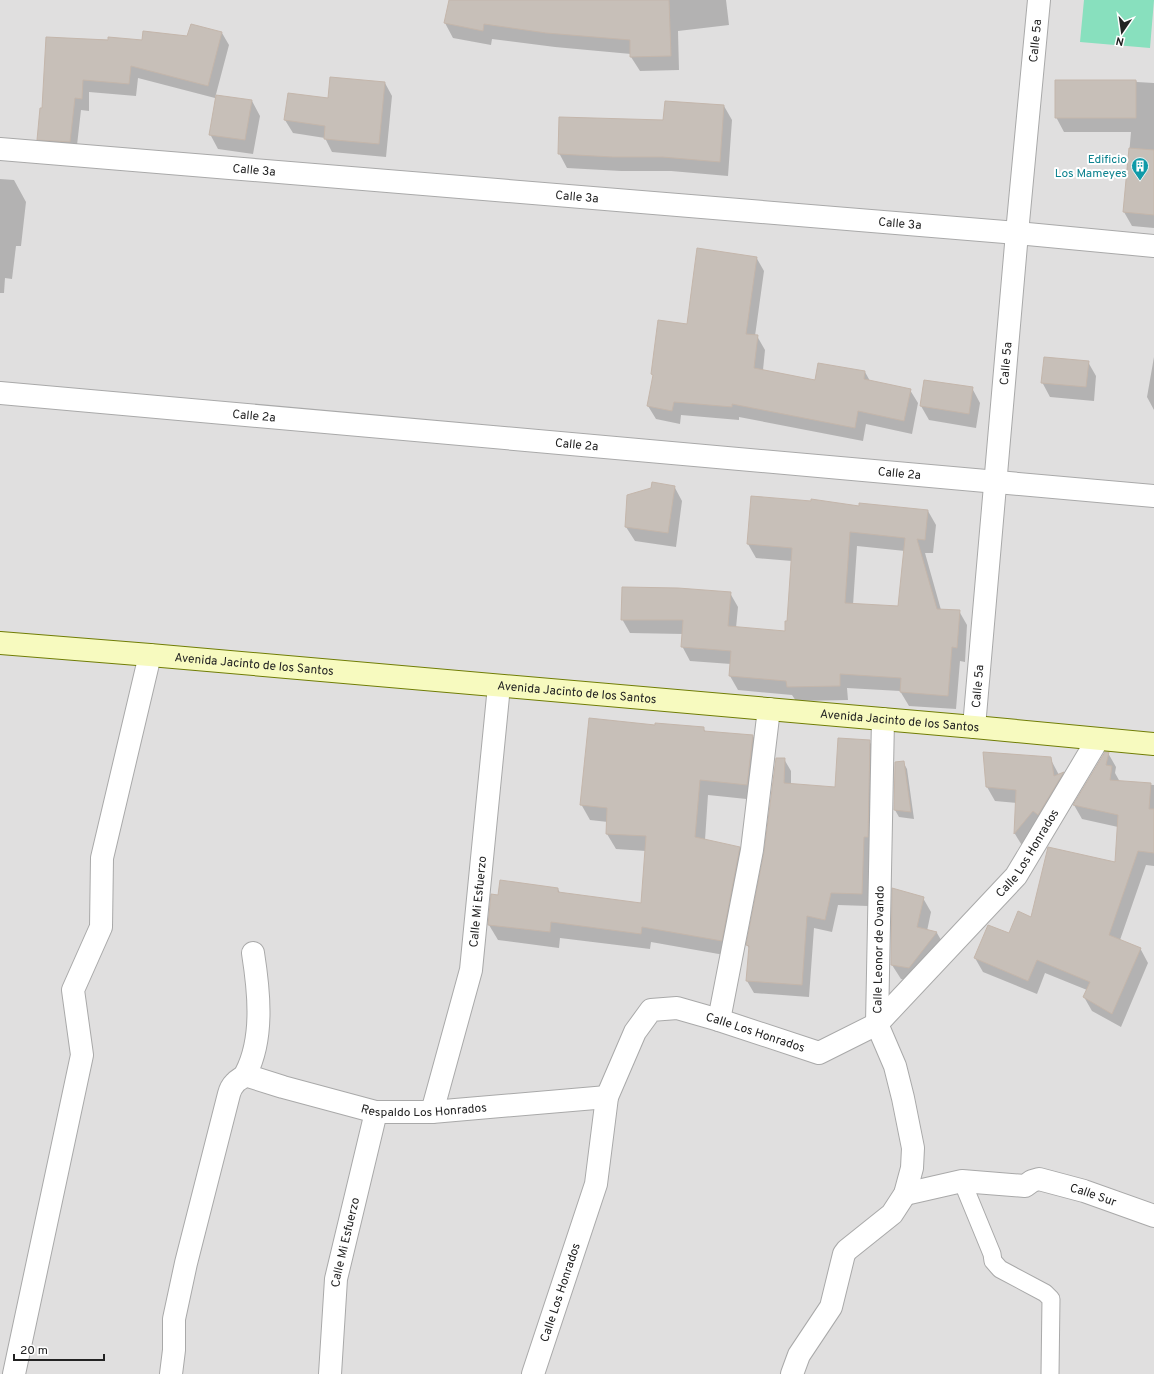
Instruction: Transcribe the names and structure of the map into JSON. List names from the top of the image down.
{
  "streets": {
    "main road": ["Avenida Jacinto de los Santos"],
    "street": [
      "Calle 5a",
      "Calle 3a",
      "Calle 2a",
      "Calle Los Honrados",
      "Calle Mi Esfuerzo",
      "Calle Leonor de Ovando",
      "Respaldo Los Honrados",
      "Calle Sur"
    ]
  },
  "crossings": [
    ["Calle 5a", "Calle 3a"],
    ["Calle 5a", "Calle 2a"],
    ["Calle 5a", "Avenida Jacinto de los Santos"],
    ["Avenida Jacinto de los Santos", "Calle Los Honrados"],
    ["Avenida Jacinto de los Santos", "Calle Mi Esfuerzo"],
    ["Avenida Jacinto de los Santos", "Calle Leonor de Ovando"],
    ["Calle Los Honrados", "Calle Leonor de Ovando"],
    ["Calle Los Honrados", "Respaldo Los Honrados"],
    ["Calle Mi Esfuerzo", "Respaldo Los Honrados"],
    ["Calle Leonor de Ovando", "Calle Sur"]
  ],
  "places": {
    "building": ["Edificio Los Mameyes"]
  },
  "scale_bar": "20 m",
  "north": "bottom"
}
